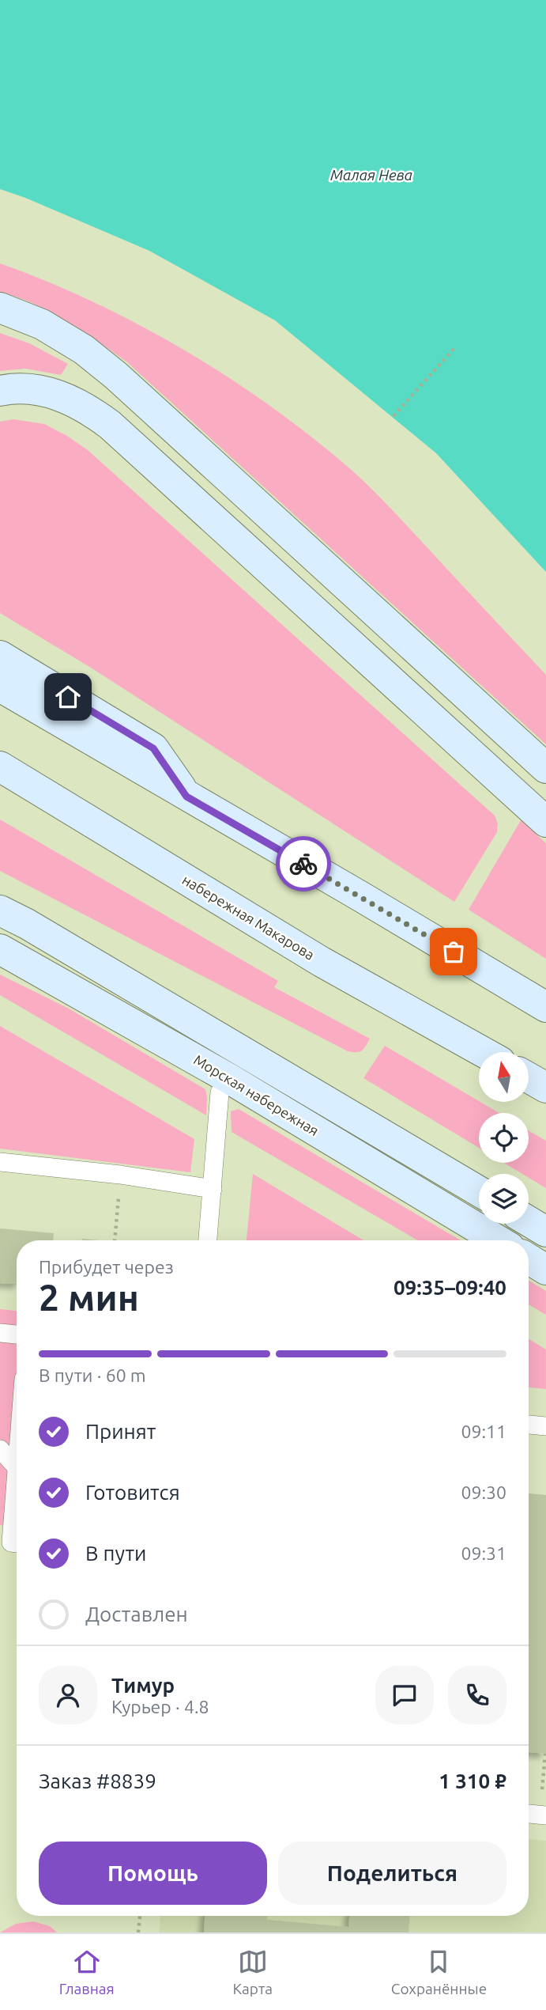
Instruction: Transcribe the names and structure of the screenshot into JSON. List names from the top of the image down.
{
  "streets": {
    "main road": ["набережная Макарова", "Морская набережная"]
  },
  "water": ["Малая Нева"],
  "north": "top",
  "page": {
    "heading": ["2 мин", "Прибудет через", "09:35–09:40"],
    "panel": [
      "Тимур",
      "Курьер · 4.8",
      "Заказ #8839",
      "1 310 ₽"
    ],
    "bar": "В пути · 60 m",
    "list": [
      ["Принят", "09:11"],
      ["Готовится", "09:30"],
      ["В пути", "09:31"],
      "Доставлен"
    ],
    "buttons": ["Помощь", "Поделиться"],
    "tabs": ["Главная", "Карта", "Сохранённые"]
  }
}
